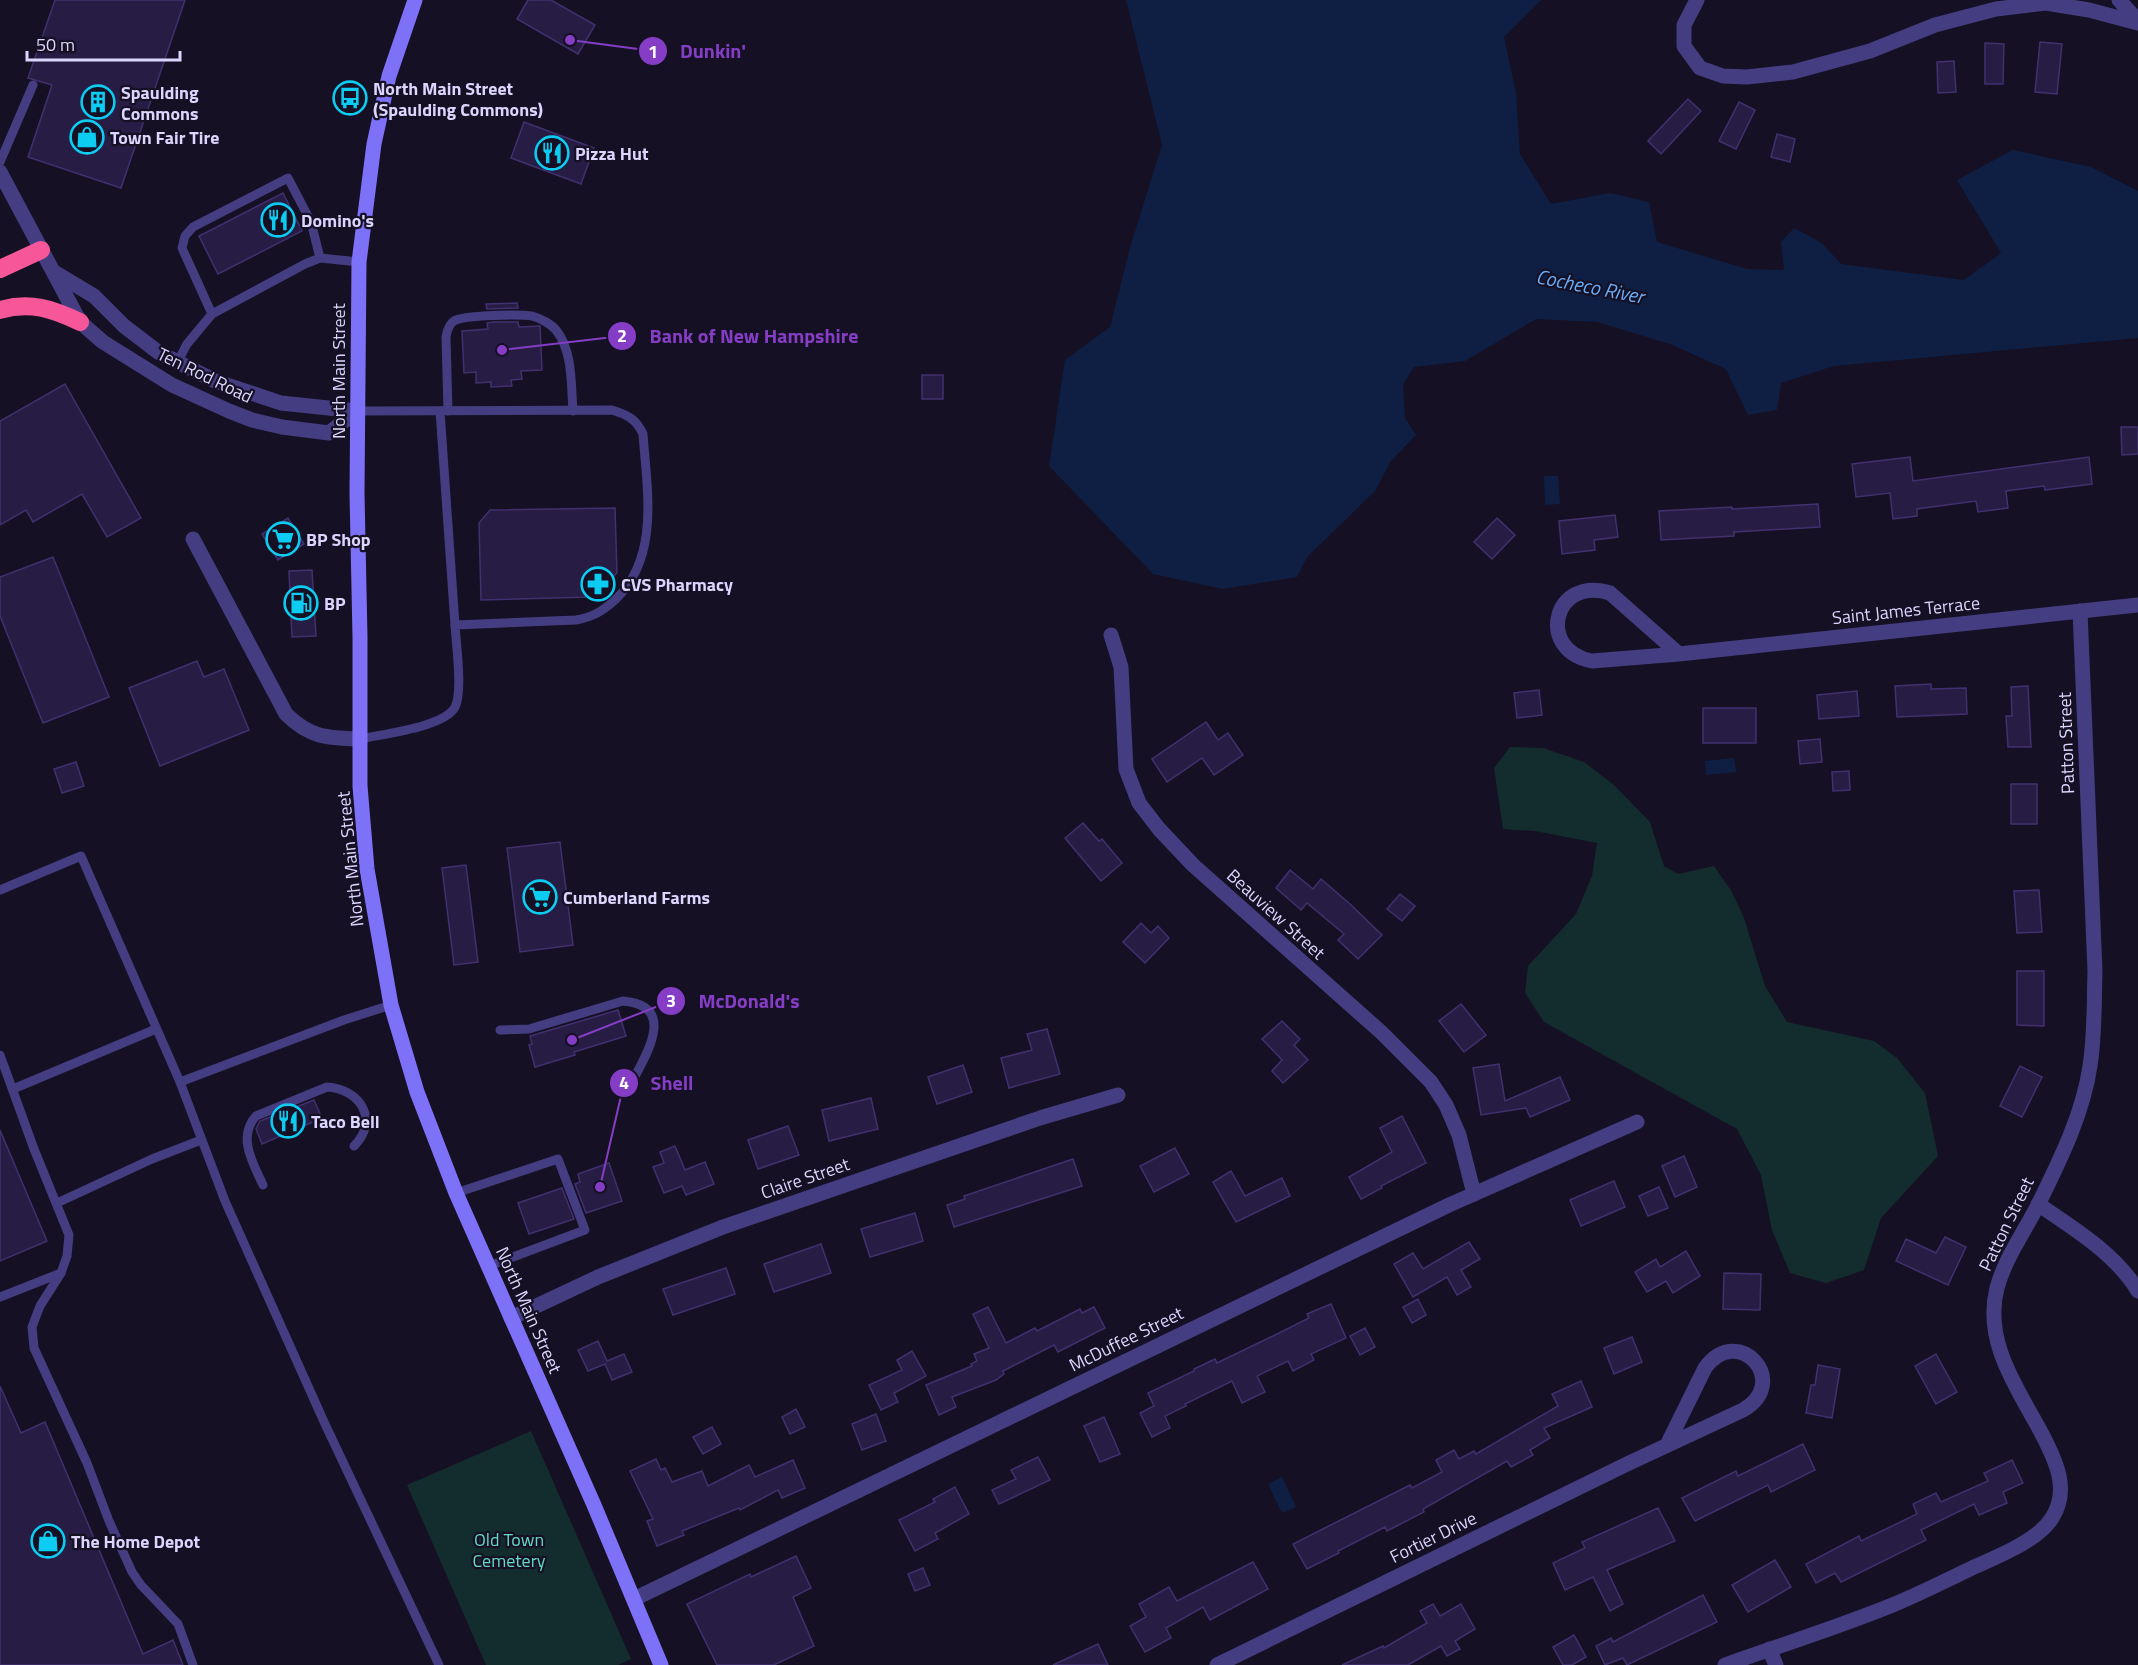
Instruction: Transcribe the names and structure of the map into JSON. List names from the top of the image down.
{
  "streets": {
    "main road": ["North Main Street"],
    "street": [
      "Ten Rod Road",
      "Saint James Terrace",
      "Patton Street",
      "Beauview Street",
      "Claire Street",
      "McDuffee Street",
      "Fortier Drive"
    ]
  },
  "crossings": [
    ["North Main Street", "Ten Rod Road"],
    ["North Main Street", "Claire Street"],
    ["North Main Street", "McDuffee Street"],
    ["Saint James Terrace", "Patton Street"],
    ["Beauview Street", "McDuffee Street"]
  ],
  "water": ["Cocheco River"],
  "parks": ["Old Town Cemetery"],
  "places": {
    "other": [
      "Dunkin'",
      "Bank of New Hampshire",
      "McDonald's",
      "Shell"
    ],
    "bus stop": ["North Main Street (Spaulding Commons)"],
    "building": ["Spaulding Commons"],
    "shop": ["Town Fair Tire", "The Home Depot"],
    "restaurant": ["Pizza Hut", "Domino's", "Taco Bell"],
    "supermarket": ["BP Shop", "Cumberland Farms"],
    "pharmacy": ["CVS Pharmacy"],
    "fuel station": ["BP"]
  },
  "scale_bar": "50 m"
}
